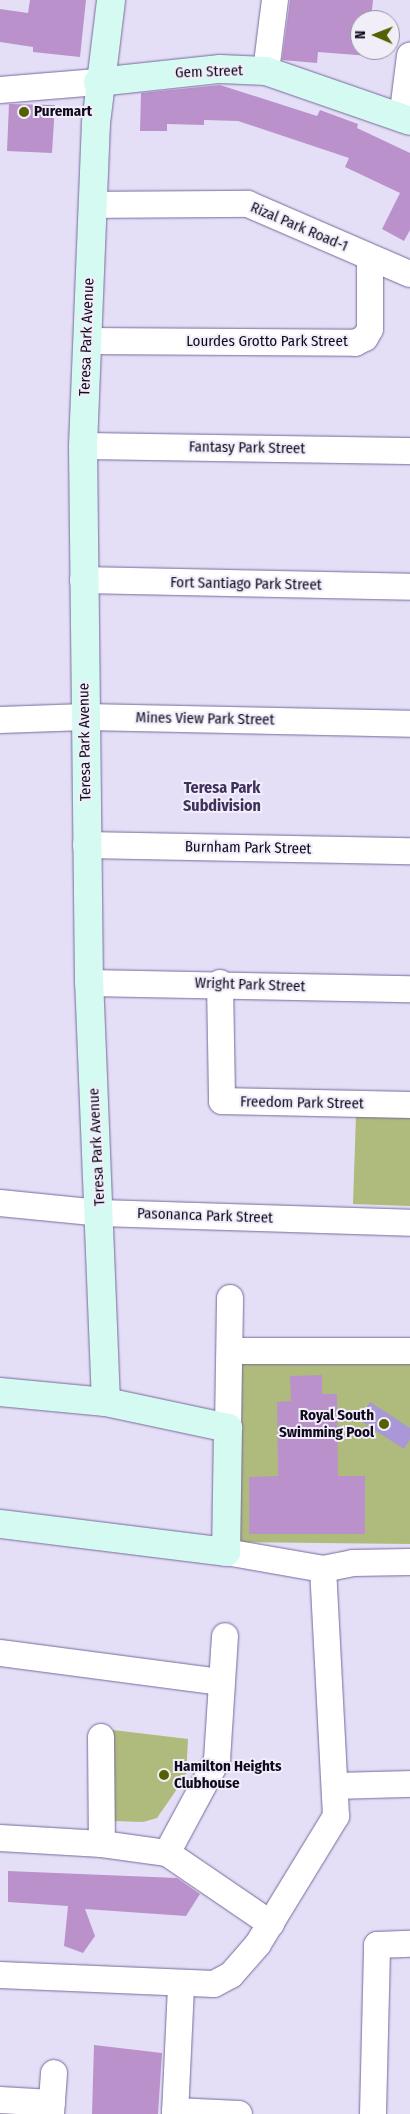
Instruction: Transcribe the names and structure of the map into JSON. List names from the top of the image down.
{
  "streets": {
    "street": [
      "Gem Street",
      "Rizal Park Road-1",
      "Teresa Park Avenue",
      "Lourdes Grotto Park Street",
      "Fantasy Park Street",
      "Fort Santiago Park Street",
      "Mines View Park Street",
      "Burnham Park Street",
      "Wright Park Street",
      "Freedom Park Street",
      "Pasonanca Park Street"
    ]
  },
  "crossings": [
    ["Gem Street", "Teresa Park Avenue"],
    ["Rizal Park Road-1", "Teresa Park Avenue"],
    ["Rizal Park Road-1", "Lourdes Grotto Park Street"],
    ["Teresa Park Avenue", "Lourdes Grotto Park Street"],
    ["Teresa Park Avenue", "Fantasy Park Street"],
    ["Teresa Park Avenue", "Fort Santiago Park Street"],
    ["Teresa Park Avenue", "Mines View Park Street"],
    ["Teresa Park Avenue", "Burnham Park Street"],
    ["Teresa Park Avenue", "Wright Park Street"],
    ["Teresa Park Avenue", "Pasonanca Park Street"],
    ["Wright Park Street", "Freedom Park Street"]
  ],
  "districts": ["Teresa Park Subdivision"],
  "places": ["Puremart", "Royal South Swimming Pool", "Hamilton Heights Clubhouse"],
  "north": "left"
}
